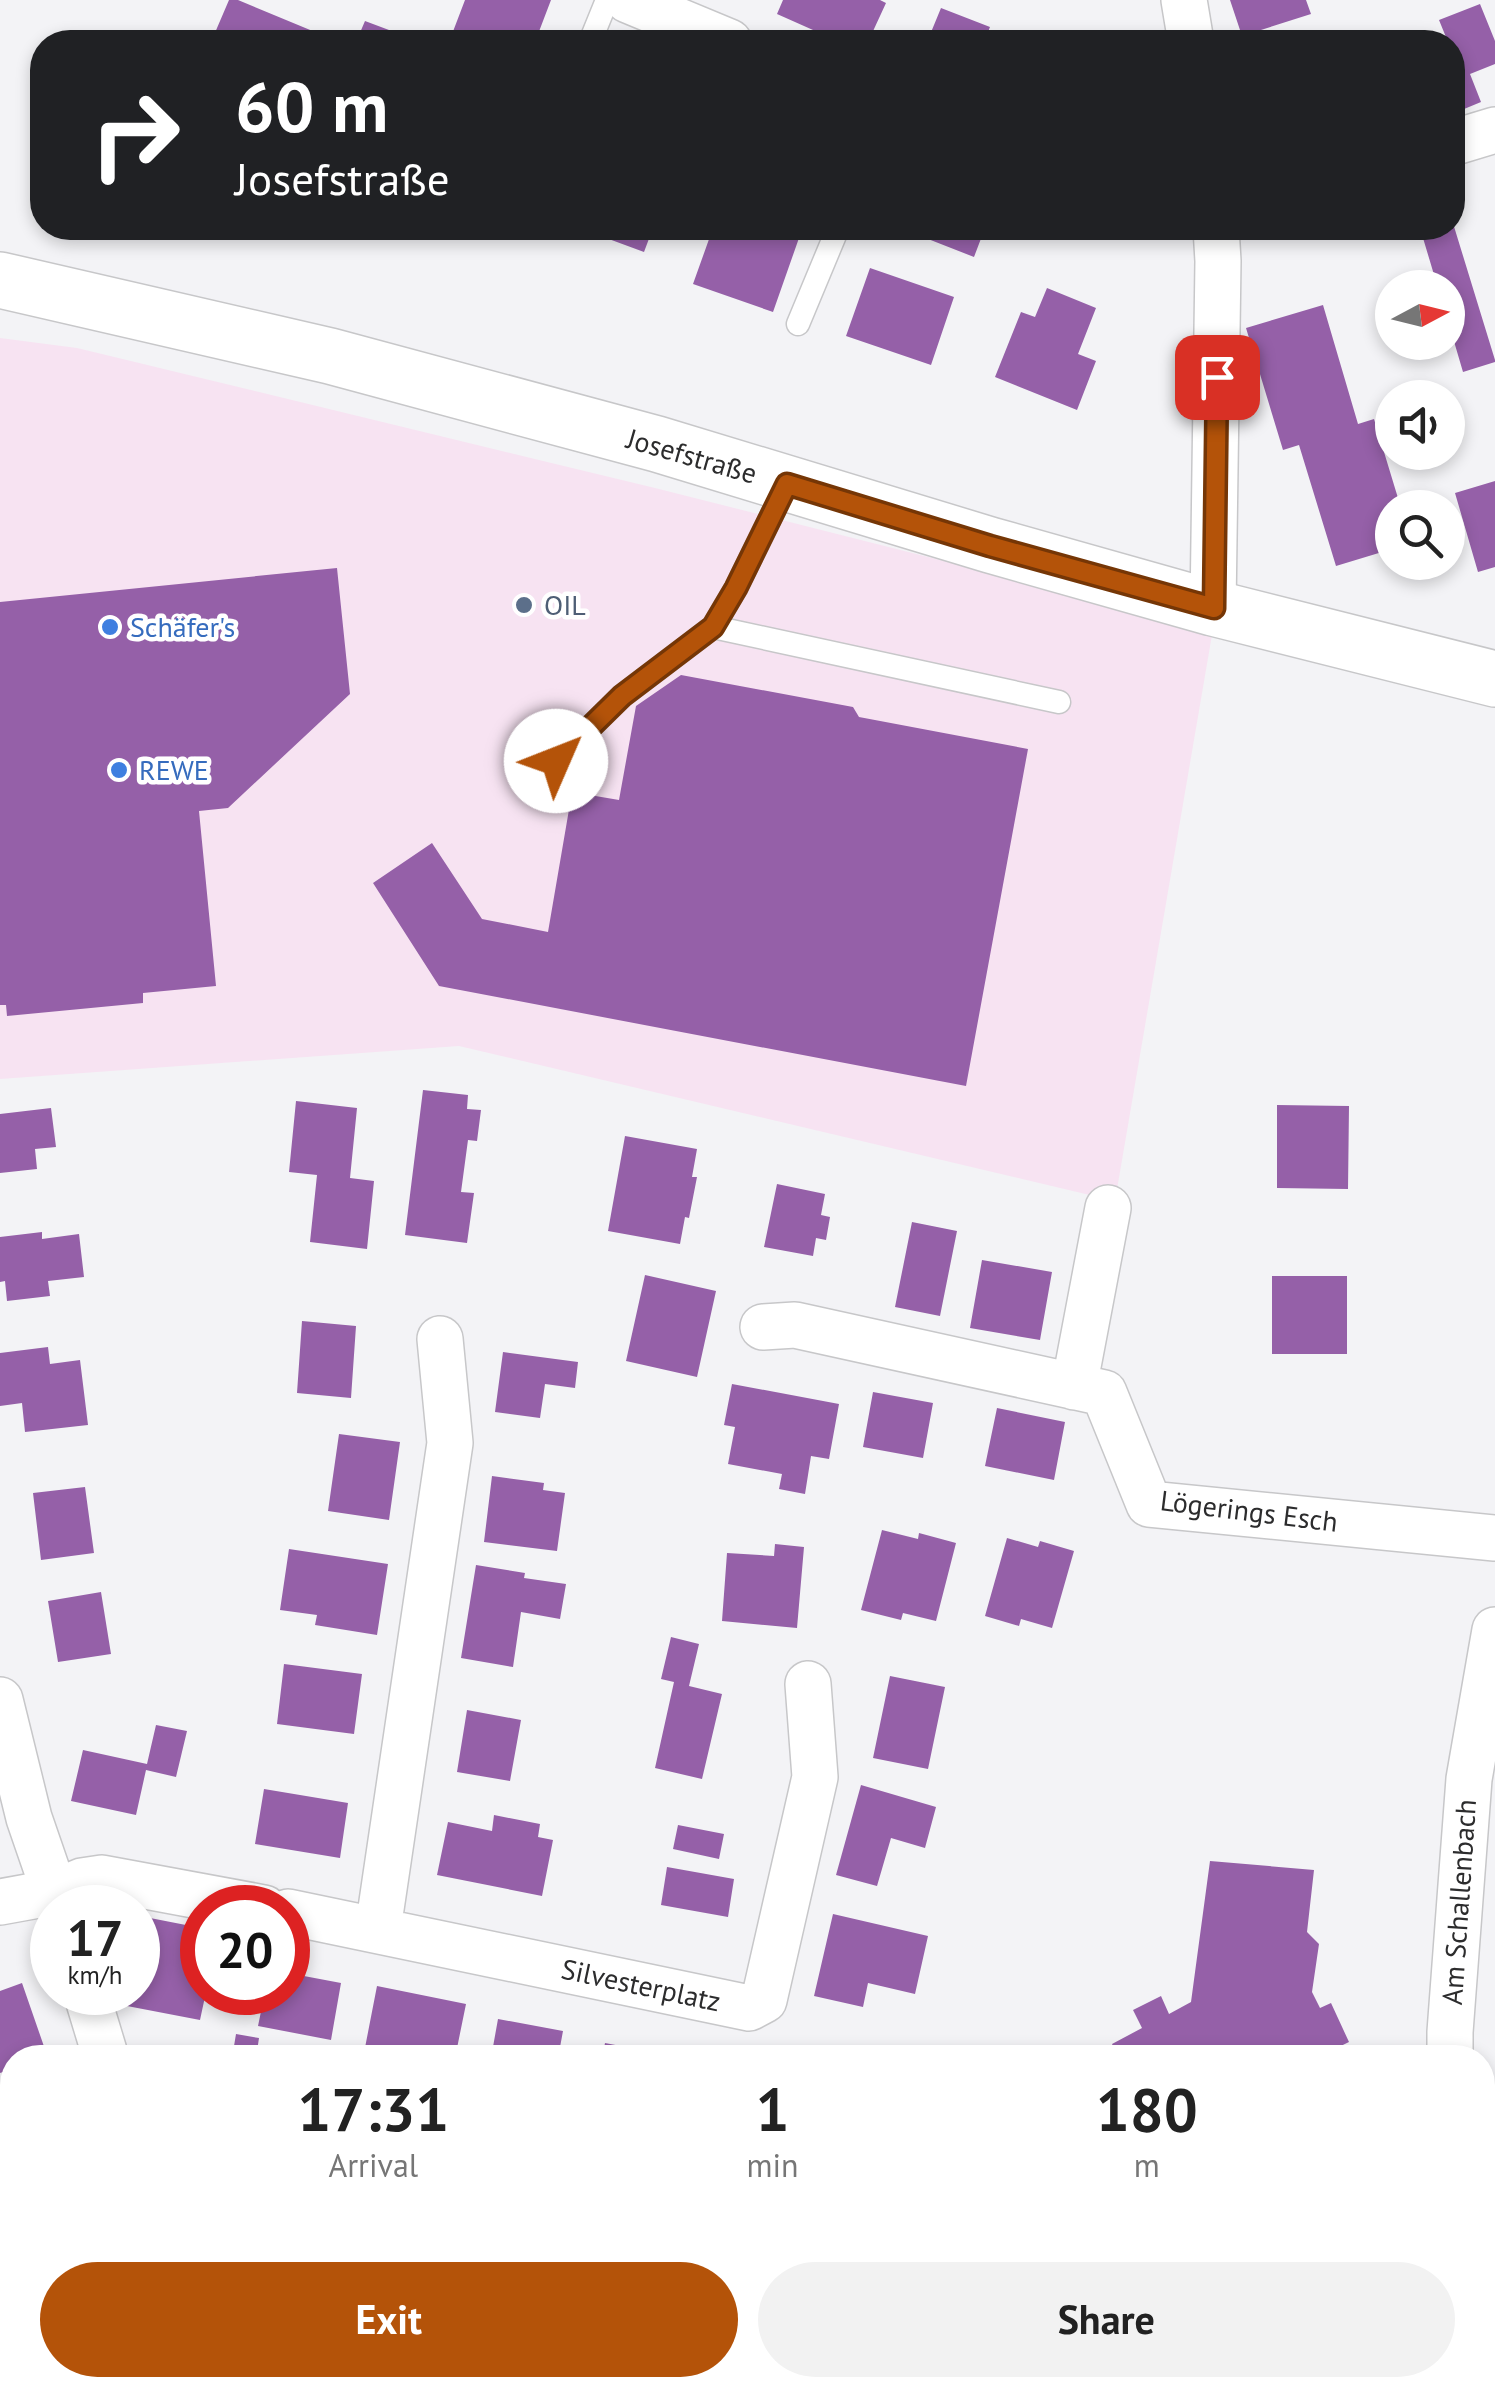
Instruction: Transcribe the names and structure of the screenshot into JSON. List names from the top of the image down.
{
  "streets": {
    "street": [
      "Josefstraße",
      "Lögerings Esch",
      "Am Schallenbach",
      "Silvesterplatz"
    ]
  },
  "places": ["OIL", "Schäfer's", "REWE"],
  "north": "right",
  "page": {
    "turn": ["60 m", "Josefstraße"],
    "speed": "17 km/h",
    "limit": "20",
    "eta": [
      "17:31",
      "Arrival",
      "1",
      "min",
      "180",
      "m"
    ],
    "buttons": ["Exit", "Share"]
  }
}
